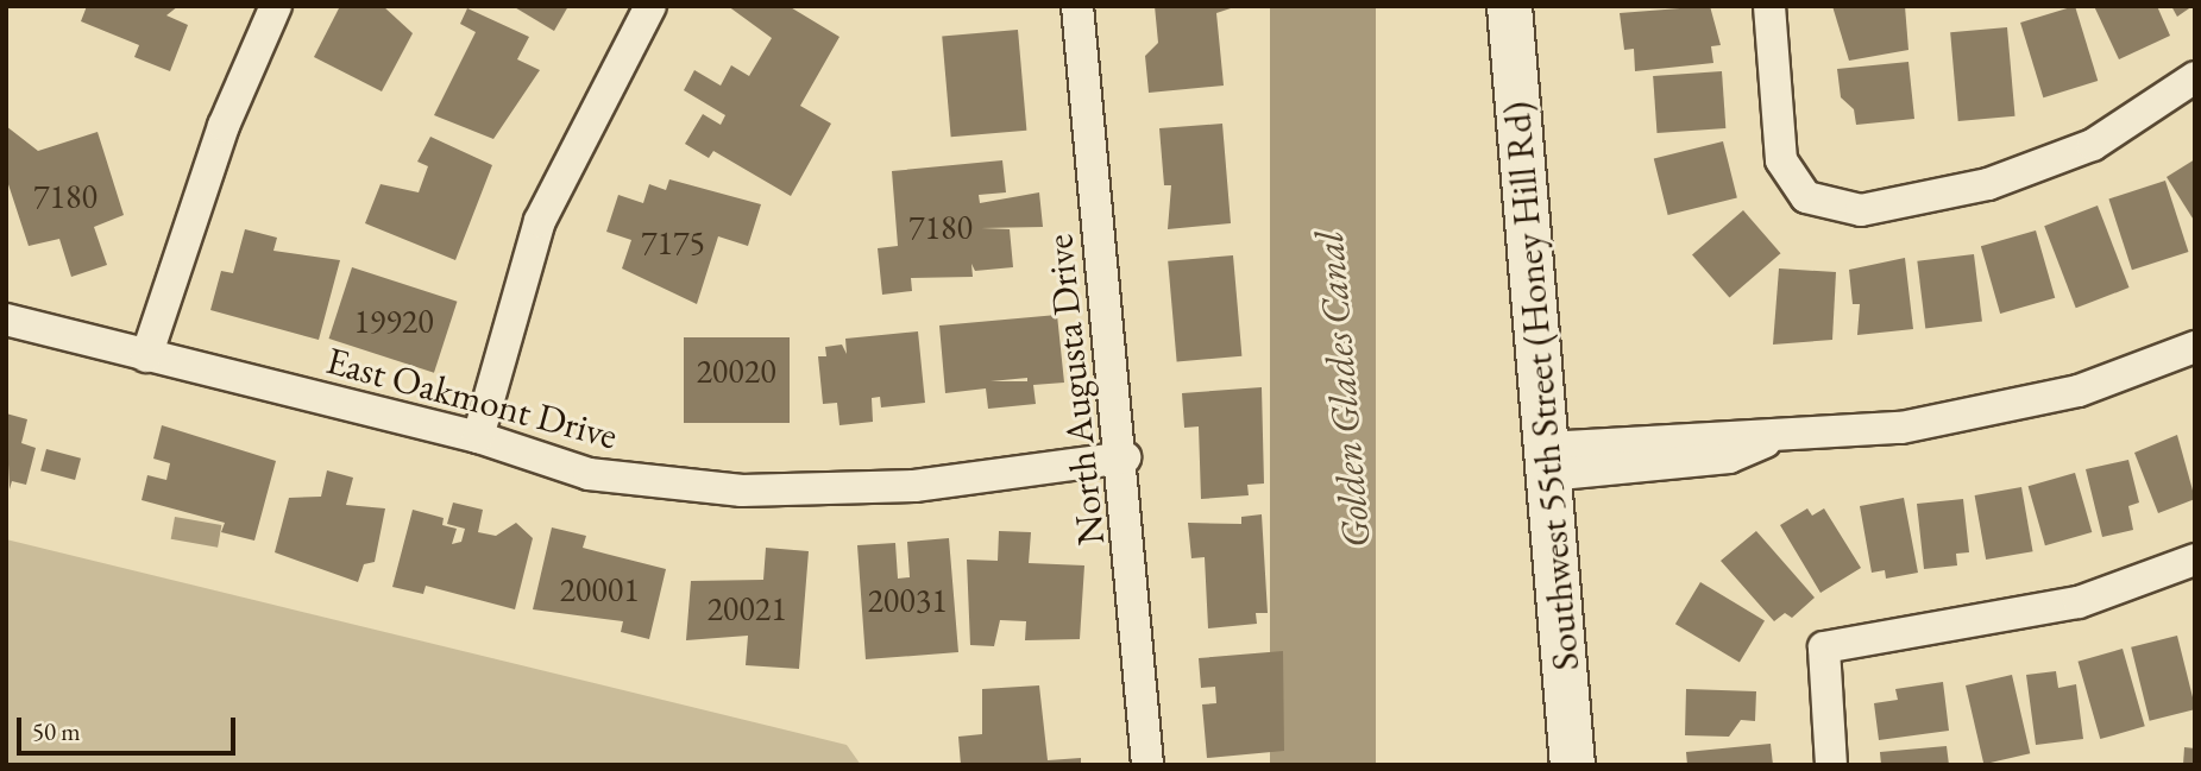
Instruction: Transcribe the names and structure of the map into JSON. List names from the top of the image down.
{
  "streets": {
    "street": ["Southwest 55th Street (Honey Hill Rd)", "North Augusta Drive", "East Oakmont Drive"]
  },
  "crossings": [
    ["North Augusta Drive", "East Oakmont Drive"]
  ],
  "water": ["Golden Glades Canal"],
  "house_numbers": [
    "7180",
    "7180",
    "7175",
    "19920",
    "20020",
    "20001",
    "20031",
    "20021"
  ],
  "scale_bar": "50 m"
}
